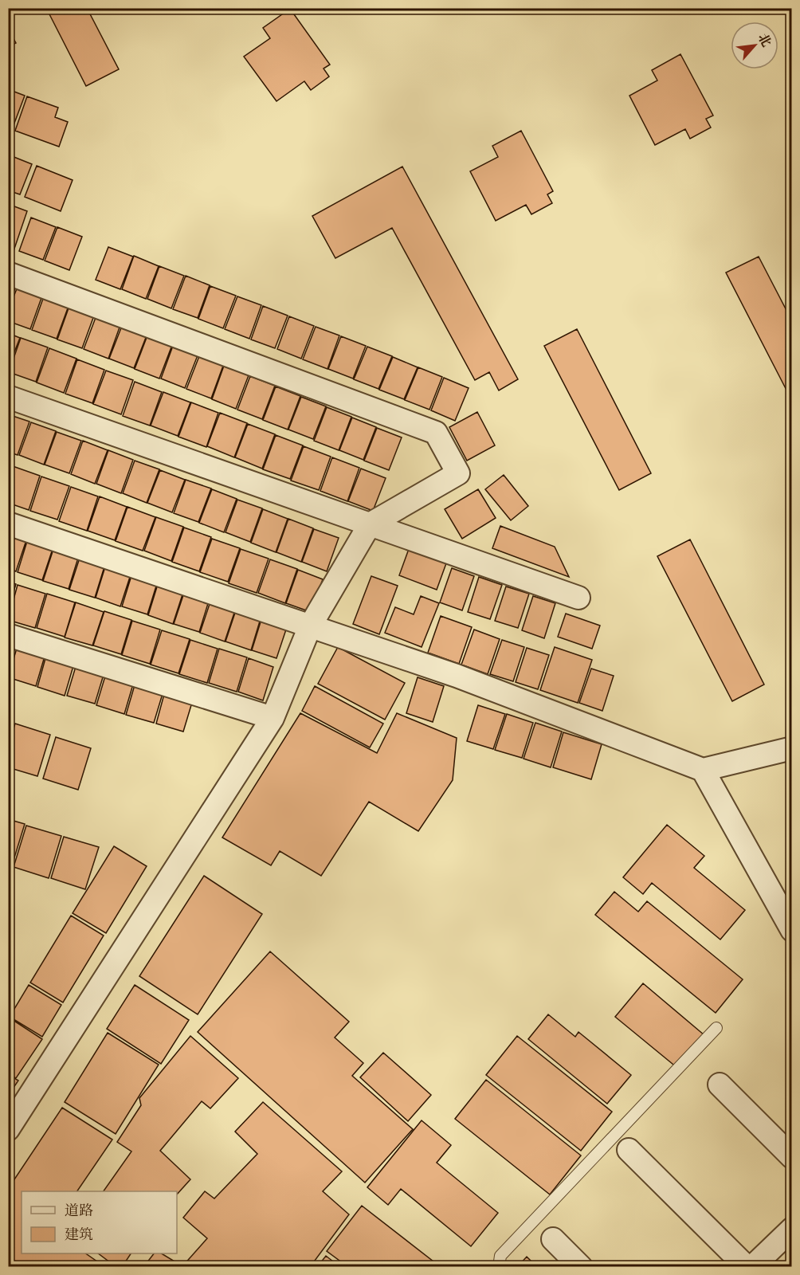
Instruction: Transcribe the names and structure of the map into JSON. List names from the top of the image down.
{
  "legend": ["道路", "建筑"],
  "north": "top right"
}
